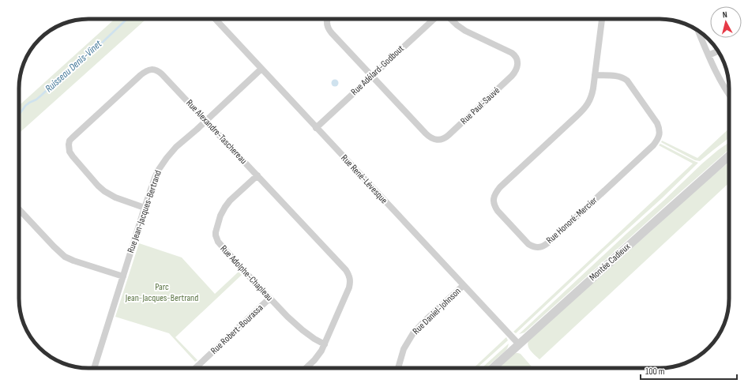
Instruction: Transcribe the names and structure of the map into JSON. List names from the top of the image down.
{
  "streets": {
    "street": [
      "Rue Adélard-Godbout",
      "Rue Paul-Sauvé",
      "Rue Alexandre-Taschereau",
      "Rue René-Lévesque",
      "Rue Jean-Jacques-Bertrand",
      "Rue Honoré-Mercier",
      "Montée Cadieux",
      "Rue Adolphe-Chapleau",
      "Rue Daniel-Johnson",
      "Rue Robert-Bourassa"
    ]
  },
  "crossings": [
    ["Rue Adélard-Godbout", "Rue Paul-Sauvé"],
    ["Rue Adélard-Godbout", "Rue René-Lévesque"],
    ["Rue Alexandre-Taschereau", "Rue Jean-Jacques-Bertrand"],
    ["Rue Alexandre-Taschereau", "Rue Adolphe-Chapleau"],
    ["Rue René-Lévesque", "Rue Jean-Jacques-Bertrand"],
    ["Rue René-Lévesque", "Montée Cadieux"],
    ["Rue René-Lévesque", "Rue Daniel-Johnson"],
    ["Rue Adolphe-Chapleau", "Rue Robert-Bourassa"]
  ],
  "water": ["Ruisseau Denis-Vinet"],
  "parks": ["Parc Jean-Jacques-Bertrand"],
  "scale_bar": "100 m",
  "north": "top"
}
